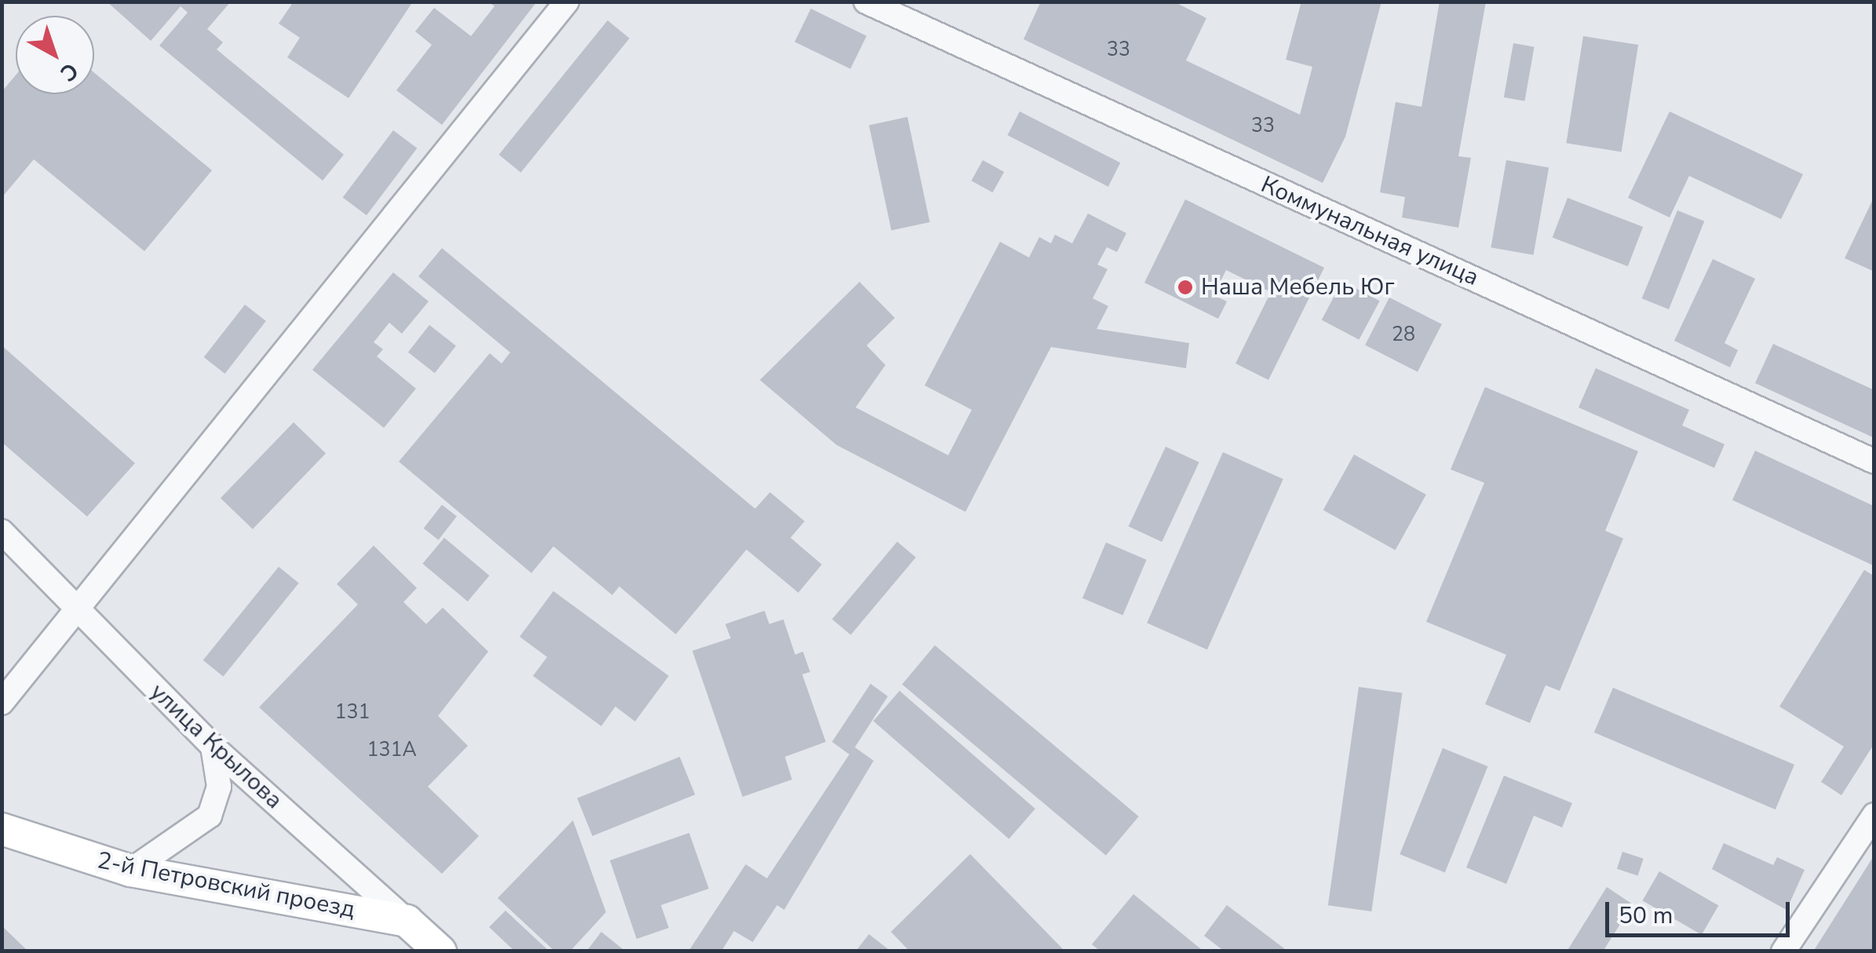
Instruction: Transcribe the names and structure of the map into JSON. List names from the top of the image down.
{
  "streets": {
    "main road": ["улица Крылова", "2-й Петровский проезд"],
    "street": ["Коммунальная улица"]
  },
  "crossings": [
    ["улица Крылова", "2-й Петровский проезд"]
  ],
  "places": ["Наша Мебель Юг"],
  "house_numbers": [
    "33",
    "33",
    "28",
    "131",
    "131А"
  ],
  "scale_bar": "50 m",
  "north": "bottom right"
}
